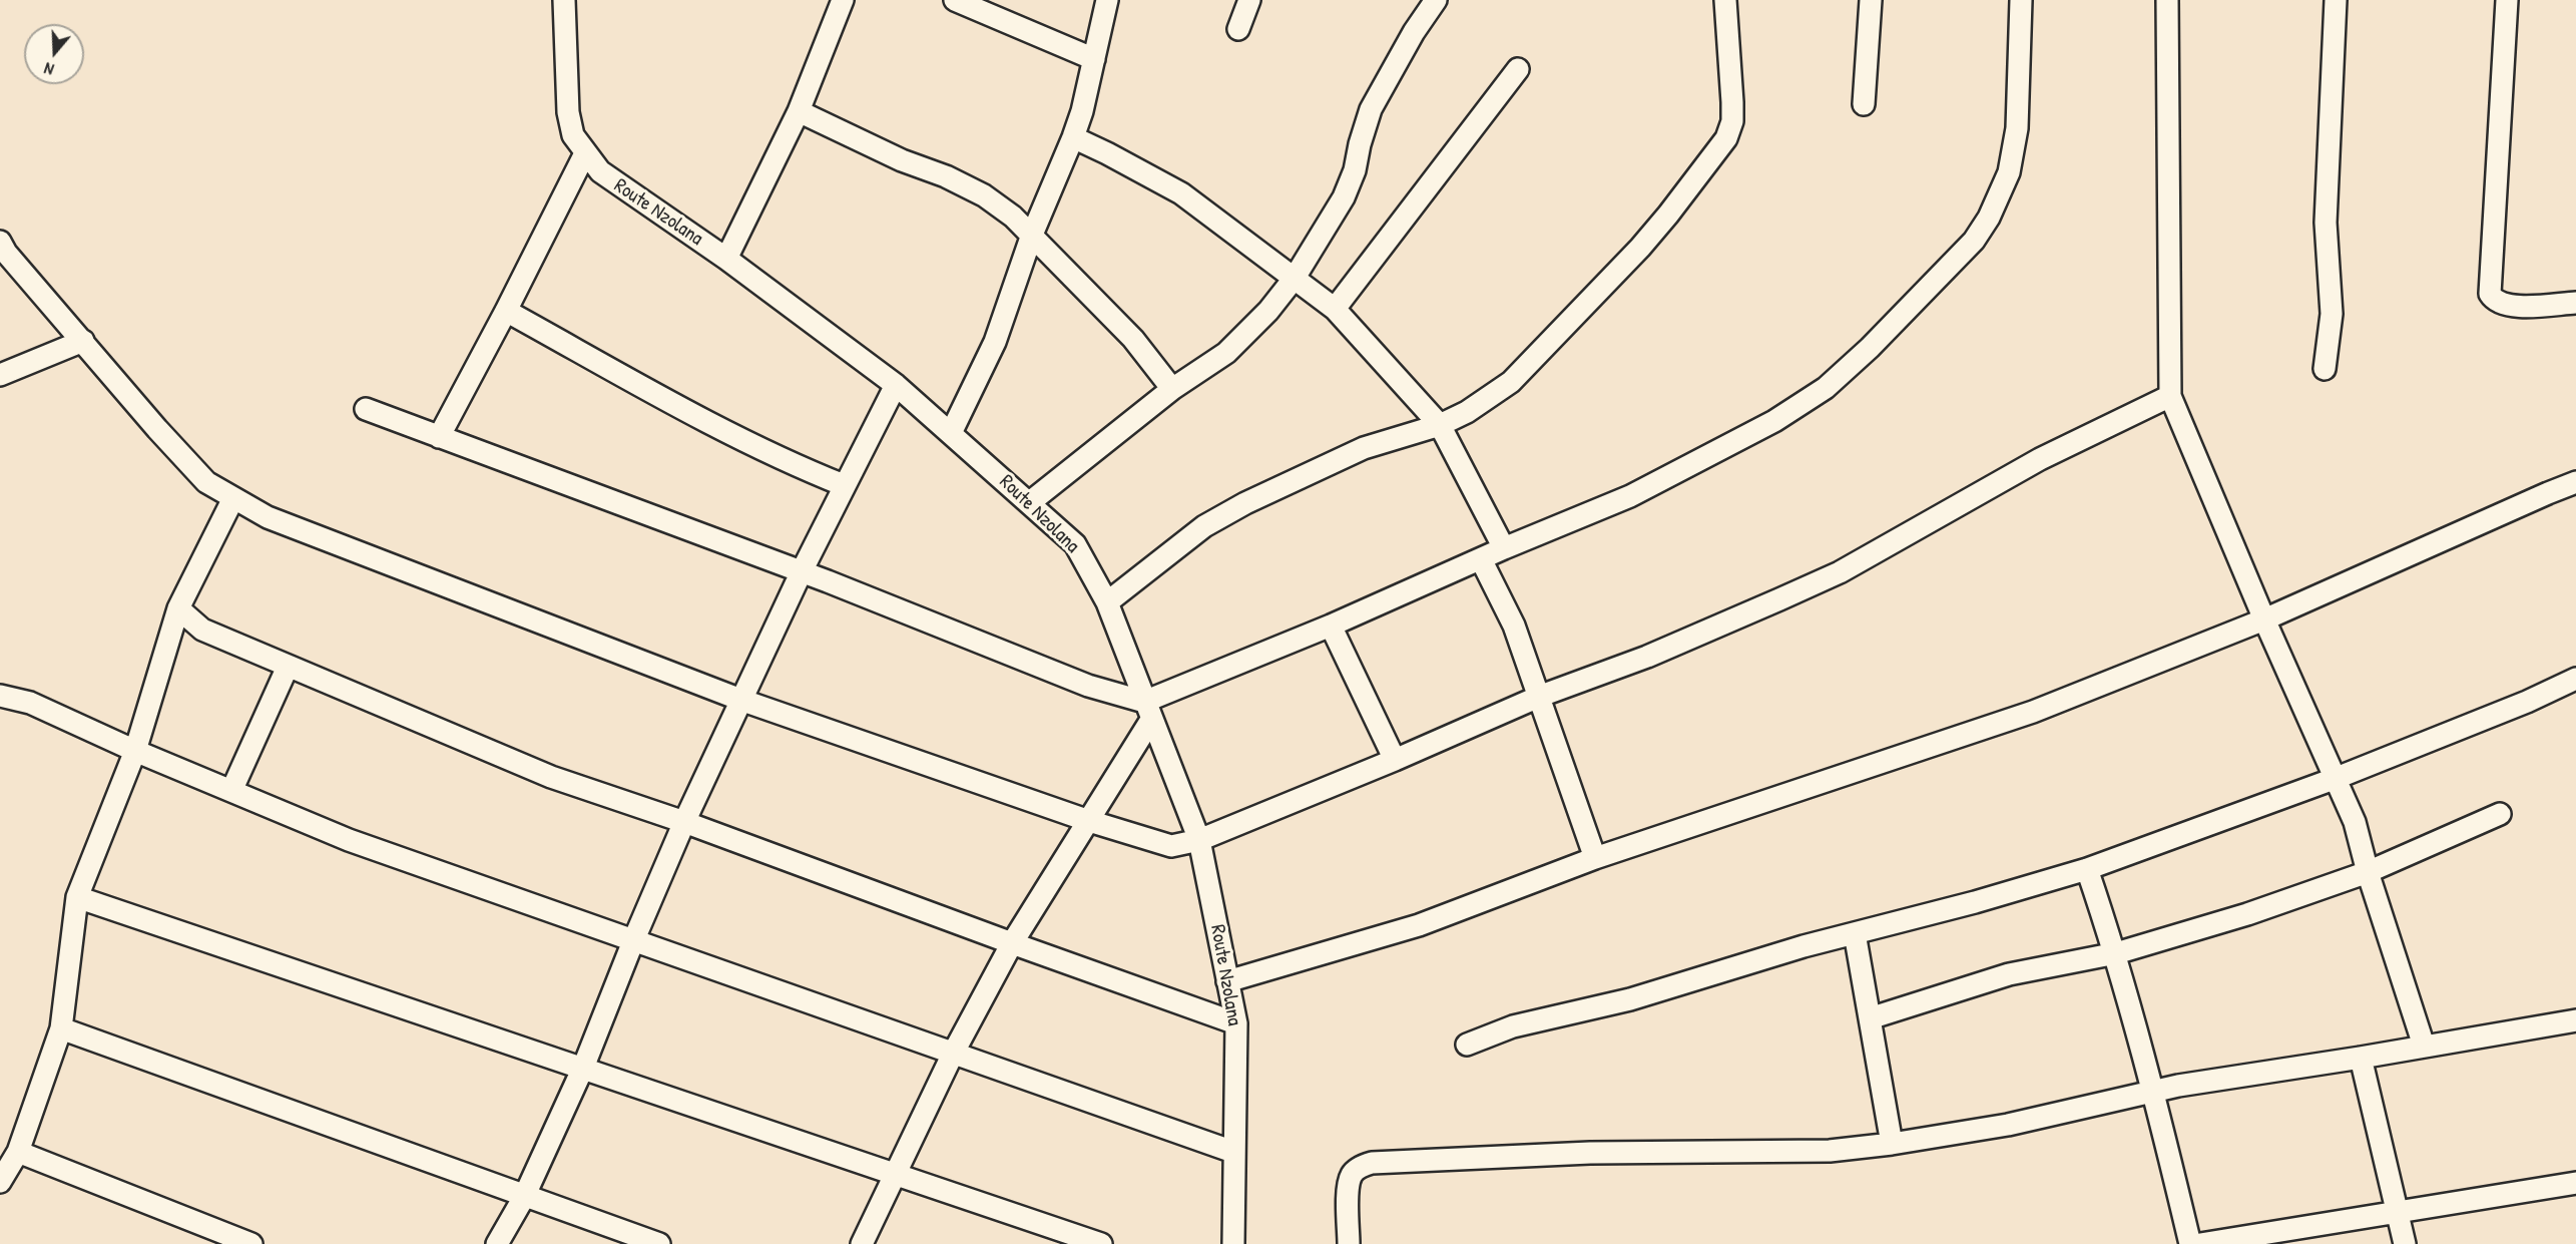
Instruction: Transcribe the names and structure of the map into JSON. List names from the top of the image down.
{
  "streets": {
    "street": ["Route Nzolana"]
  },
  "north": "bottom"
}
